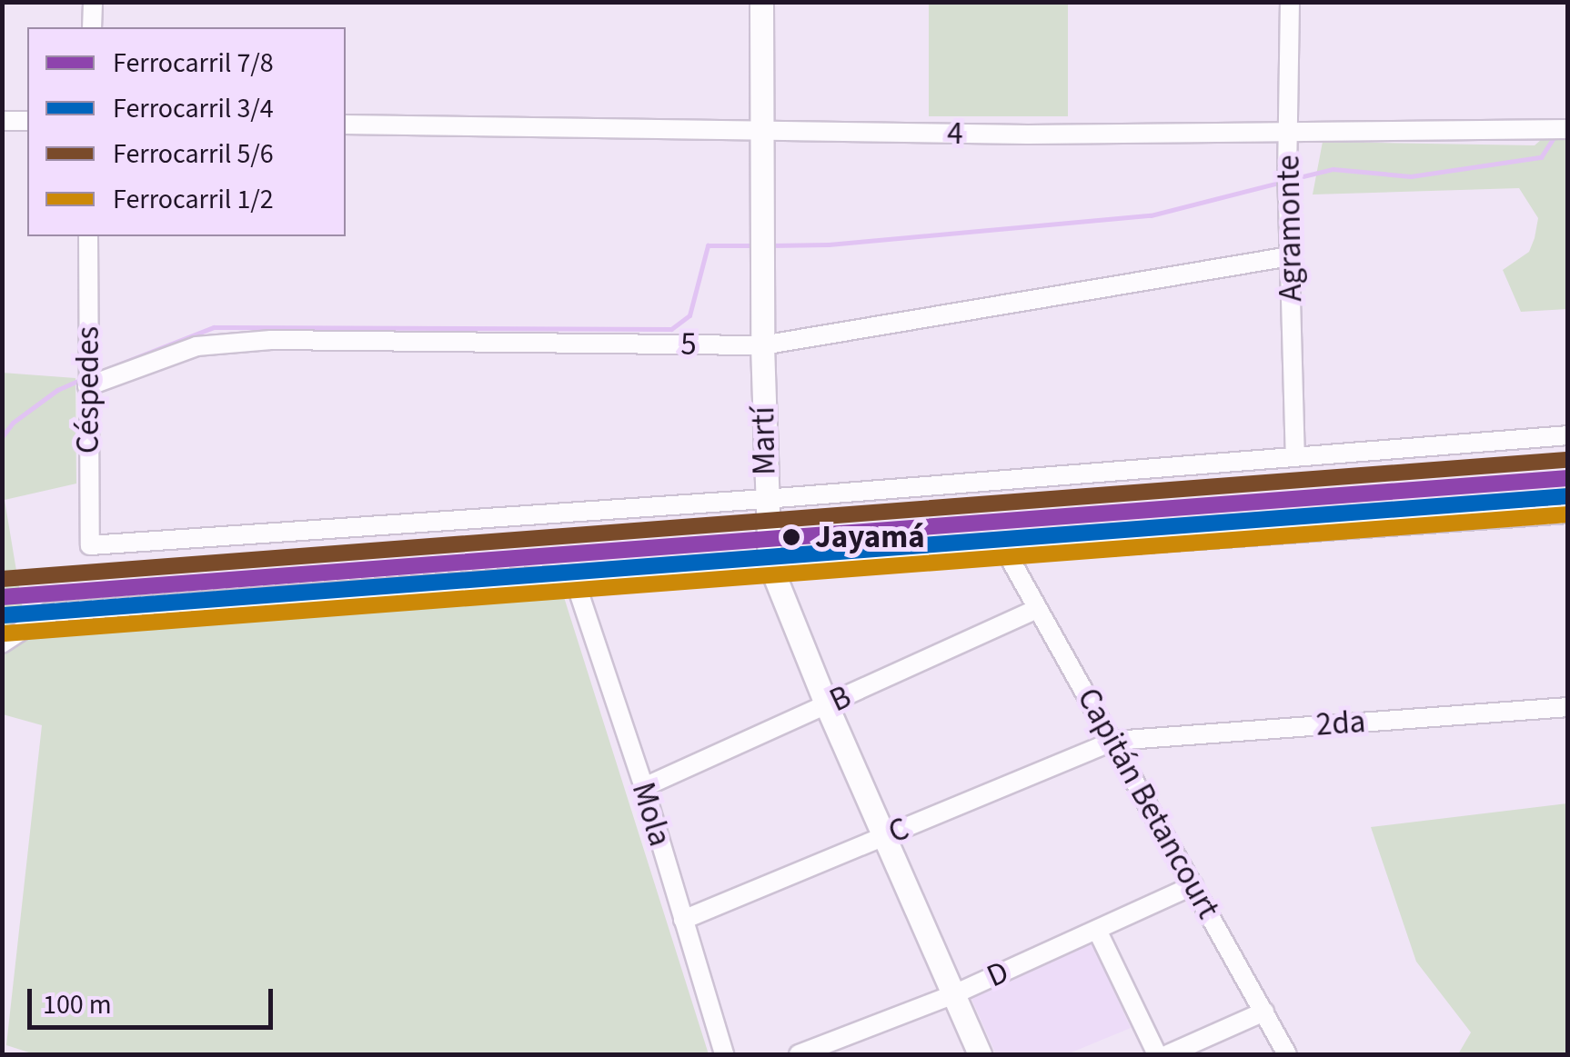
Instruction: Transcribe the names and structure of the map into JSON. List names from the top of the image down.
{
  "streets": {
    "street": [
      "4",
      "Agramonte",
      "5",
      "Céspedes",
      "Martí",
      "B",
      "2da",
      "Capitán Betancourt",
      "Mola",
      "C",
      "D"
    ]
  },
  "crossings": [
    ["4", "Agramonte"],
    ["4", "Martí"],
    ["Agramonte", "5"],
    ["5", "Céspedes"],
    ["5", "Martí"],
    ["Céspedes", "Martí"],
    ["Martí", "B"],
    ["Martí", "C"],
    ["Martí", "D"],
    ["B", "Capitán Betancourt"],
    ["B", "Mola"],
    ["2da", "Capitán Betancourt"],
    ["2da", "C"],
    ["Capitán Betancourt", "C"],
    ["Capitán Betancourt", "D"],
    ["Mola", "C"]
  ],
  "places": ["Jayamá"],
  "lines": [
    "rail line 5/6",
    "rail line 7/8",
    "rail line 3/4",
    "rail line 1/2"
  ],
  "legend": [
    "Ferrocarril 7/8",
    "Ferrocarril 3/4",
    "Ferrocarril 5/6",
    "Ferrocarril 1/2"
  ],
  "scale_bar": "100 m"
}
